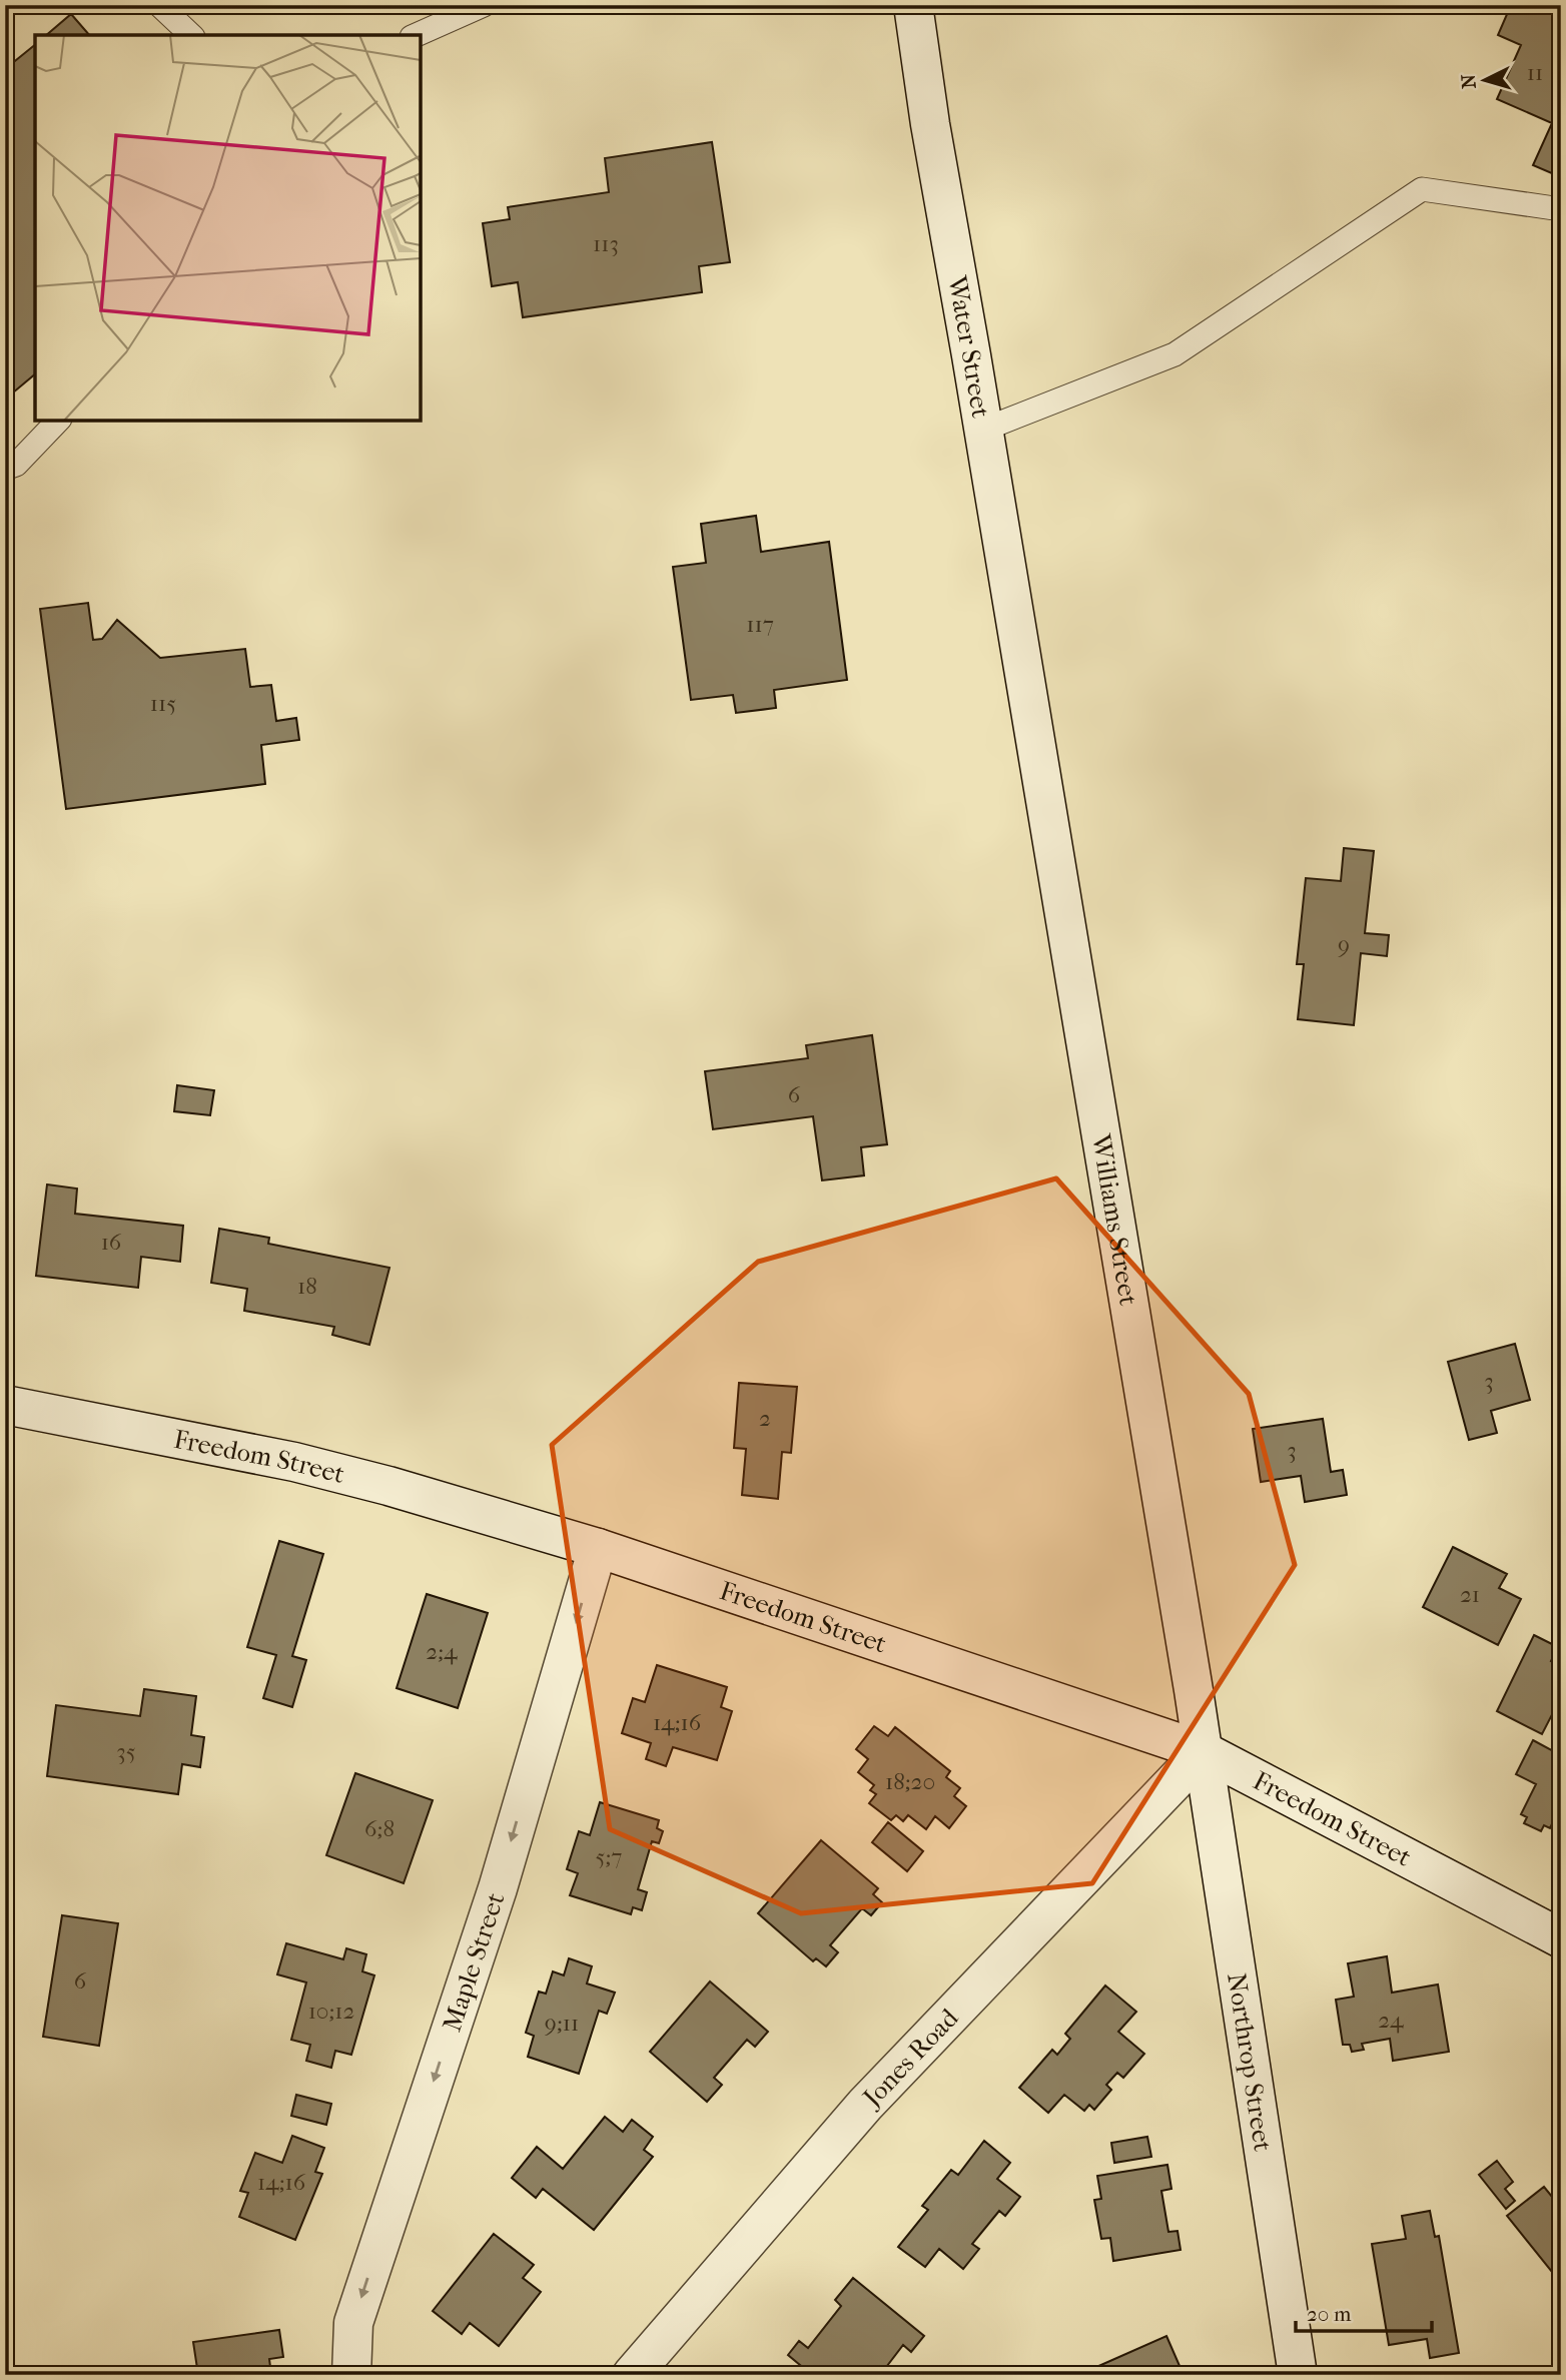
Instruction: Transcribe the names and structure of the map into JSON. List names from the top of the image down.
{
  "streets": {
    "street": [
      "Water Street",
      "Williams Street",
      "Freedom Street",
      "Maple Street",
      "Jones Road",
      "Northrop Street"
    ]
  },
  "crossings": [
    ["Water Street", "Williams Street"],
    ["Williams Street", "Freedom Street"],
    ["Williams Street", "Jones Road"],
    ["Williams Street", "Northrop Street"],
    ["Freedom Street", "Maple Street"],
    ["Freedom Street", "Jones Road"],
    ["Freedom Street", "Northrop Street"],
    ["Jones Road", "Northrop Street"]
  ],
  "one_way": ["Maple Street"],
  "house_numbers": [
    "11",
    "113",
    "117",
    "115",
    "9",
    "6",
    "16",
    "18",
    "3",
    "2",
    "3",
    "21",
    "2;4",
    "14;16",
    "35",
    "18;20",
    "6;8",
    "5;7",
    "6",
    "10;12",
    "24",
    "9;11",
    "14;16"
  ],
  "scale_bar": "20 m",
  "north": "left"
}
